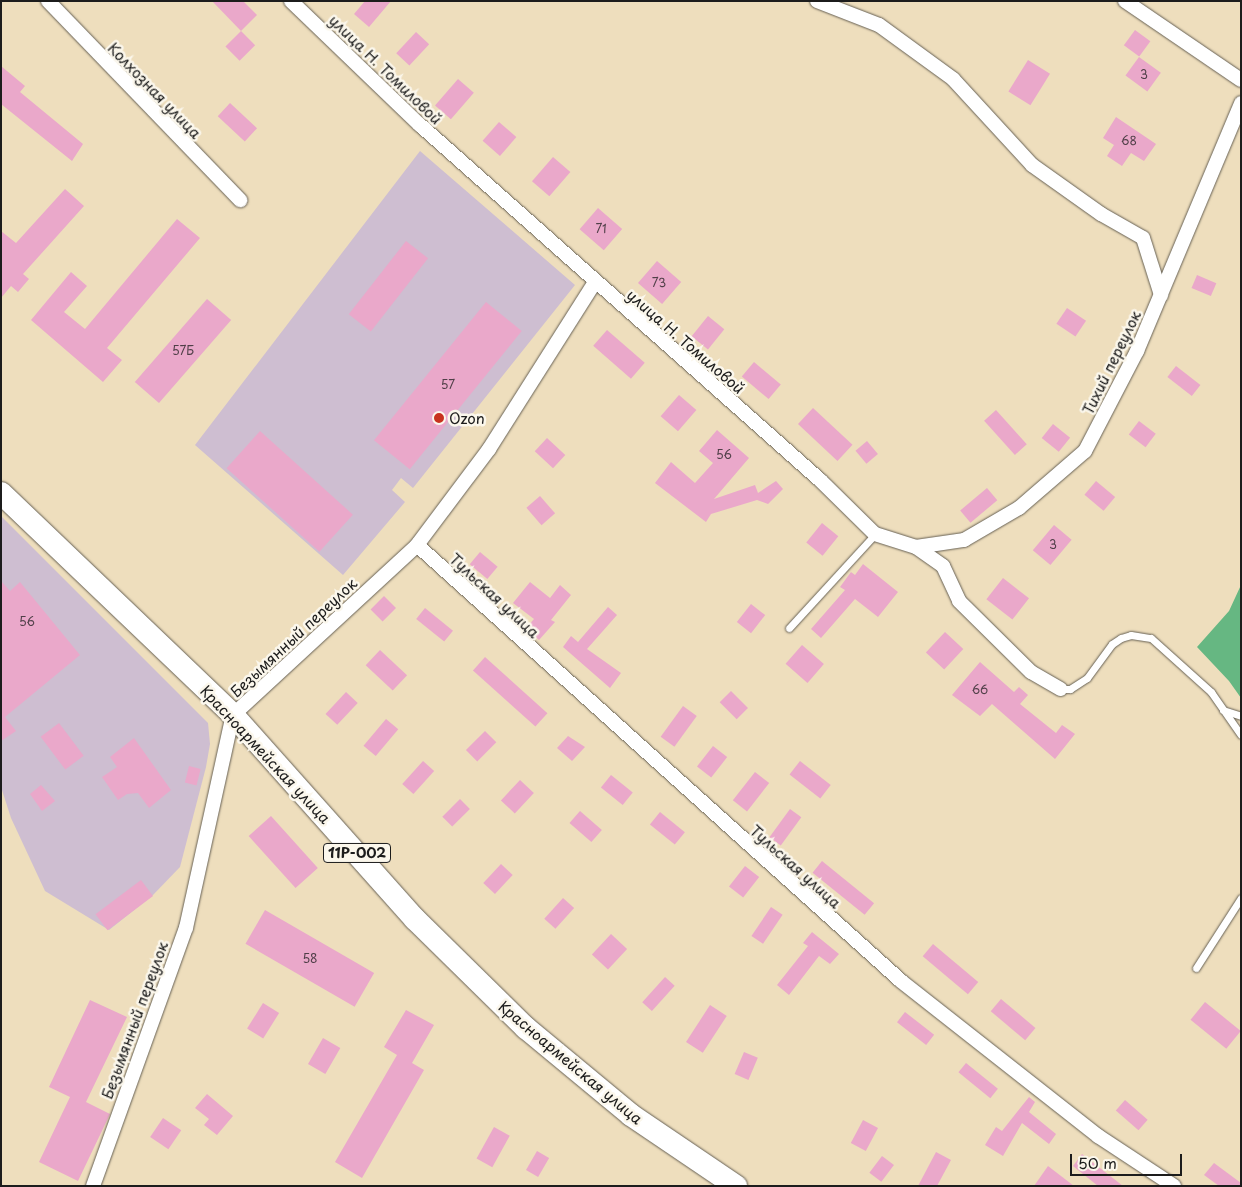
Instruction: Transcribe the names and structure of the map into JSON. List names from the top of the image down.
{
  "streets": {
    "main road": ["Красноармейская улица", "11Р-002"],
    "street": [
      "улица Н. Томиловой",
      "Колхозная улица",
      "Тихий переулок",
      "Тульская улица",
      "Безымянный переулок"
    ]
  },
  "crossings": [
    ["улица Н. Томиловой", "Тихий переулок"],
    ["улица Н. Томиловой", "Безымянный переулок"],
    ["Тульская улица", "Безымянный переулок"],
    ["Безымянный переулок", "Красноармейская улица"]
  ],
  "places": ["Ozon"],
  "house_numbers": [
    "3",
    "68",
    "71",
    "73",
    "57Б",
    "57",
    "56",
    "3",
    "56",
    "66",
    "58"
  ],
  "scale_bar": "50 m"
}
